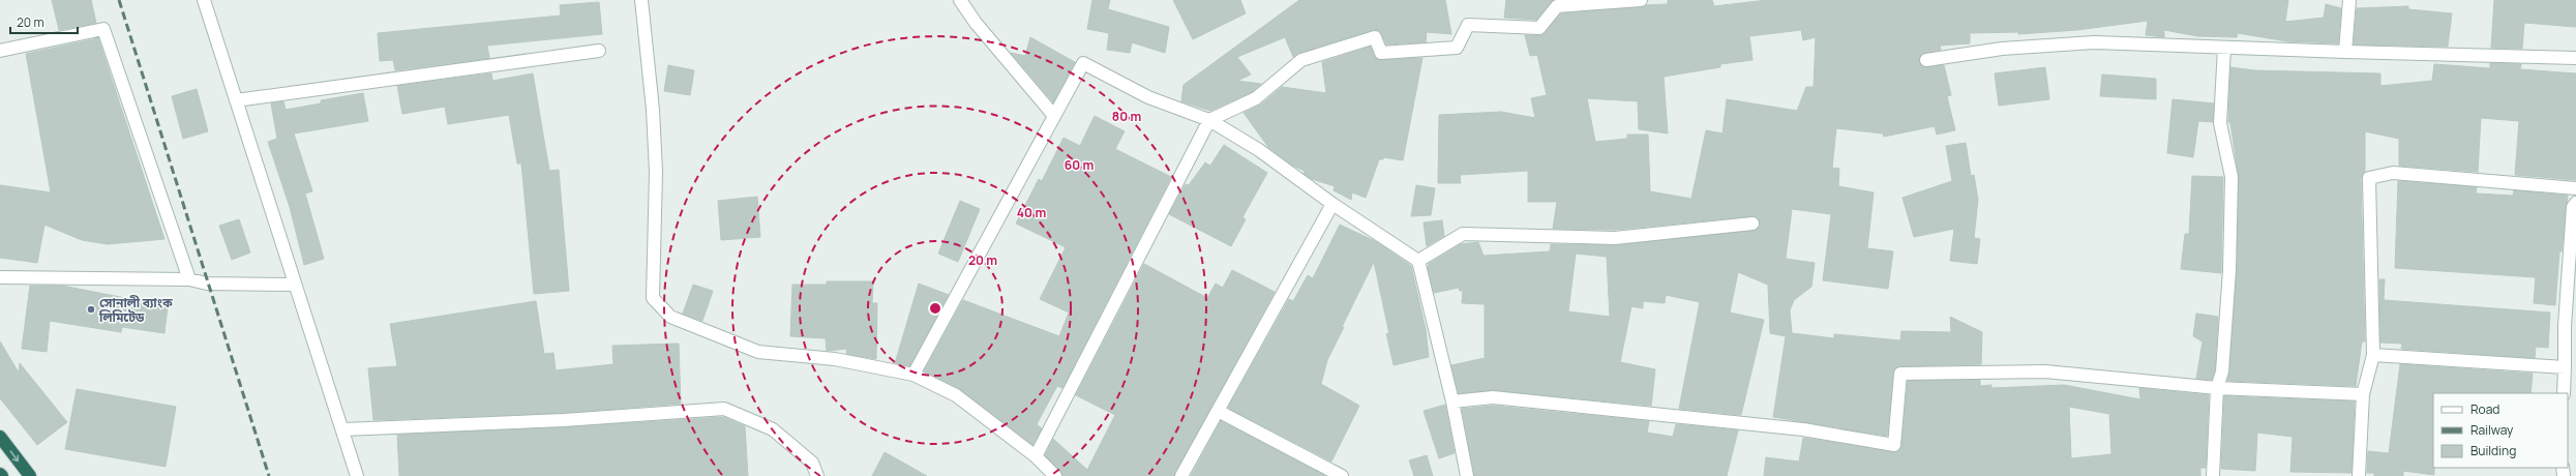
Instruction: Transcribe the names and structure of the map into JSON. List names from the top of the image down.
{
  "places": ["সোনালী ব্যাংক লিমিটেড"],
  "legend": ["Road", "Railway", "Building"],
  "scale_bar": "20 m",
  "rings": [
    "80 m",
    "60 m",
    "40 m",
    "20 m"
  ]
}
